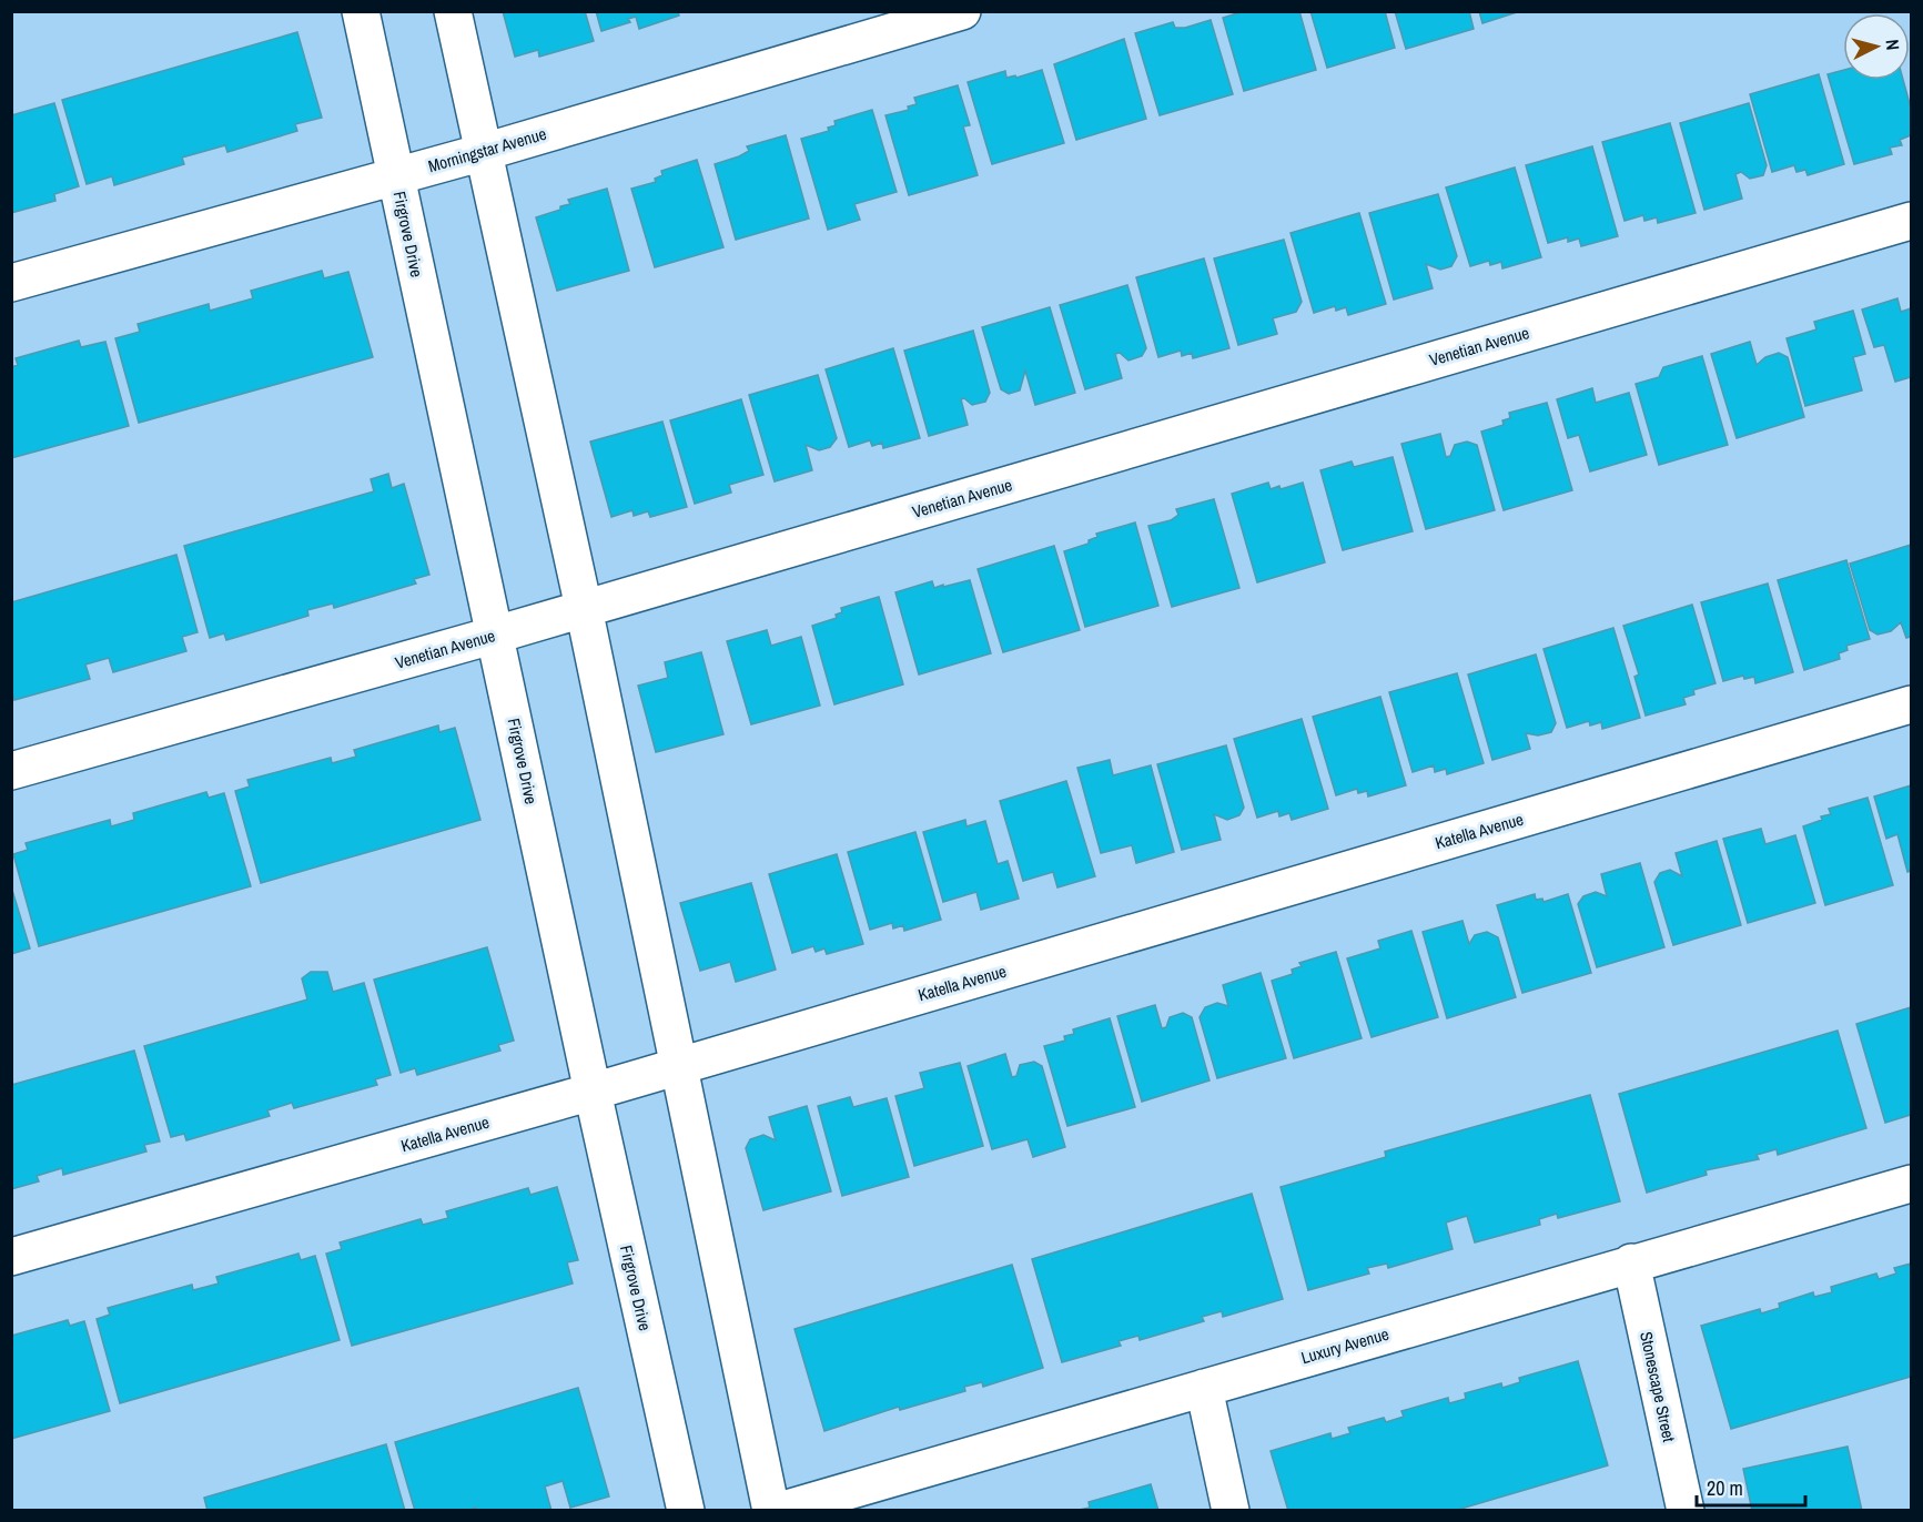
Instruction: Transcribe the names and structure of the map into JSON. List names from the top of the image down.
{
  "streets": {
    "street": [
      "Morningstar Avenue",
      "Firgrove Drive",
      "Venetian Avenue",
      "Katella Avenue",
      "Luxury Avenue",
      "Stonescape Street"
    ]
  },
  "crossings": [
    ["Morningstar Avenue", "Firgrove Drive"],
    ["Firgrove Drive", "Venetian Avenue"],
    ["Firgrove Drive", "Katella Avenue"],
    ["Luxury Avenue", "Stonescape Street"]
  ],
  "scale_bar": "20 m",
  "north": "right"
}
